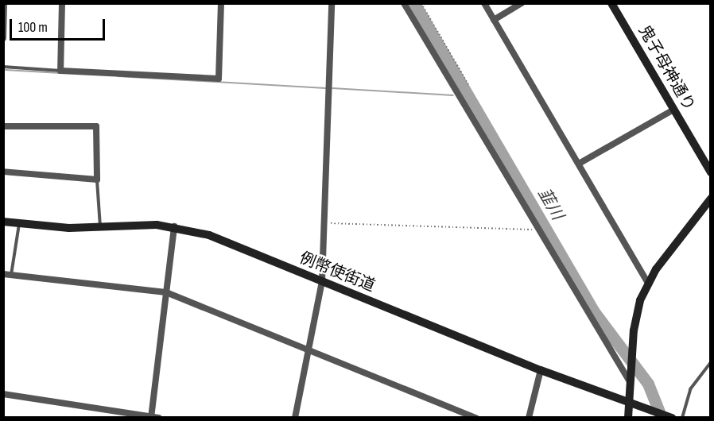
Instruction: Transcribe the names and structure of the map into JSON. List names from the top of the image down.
{
  "streets": {
    "main road": ["鬼子母神通り", "例幣使街道"]
  },
  "water": ["韮川"],
  "scale_bar": "100 m"
}
